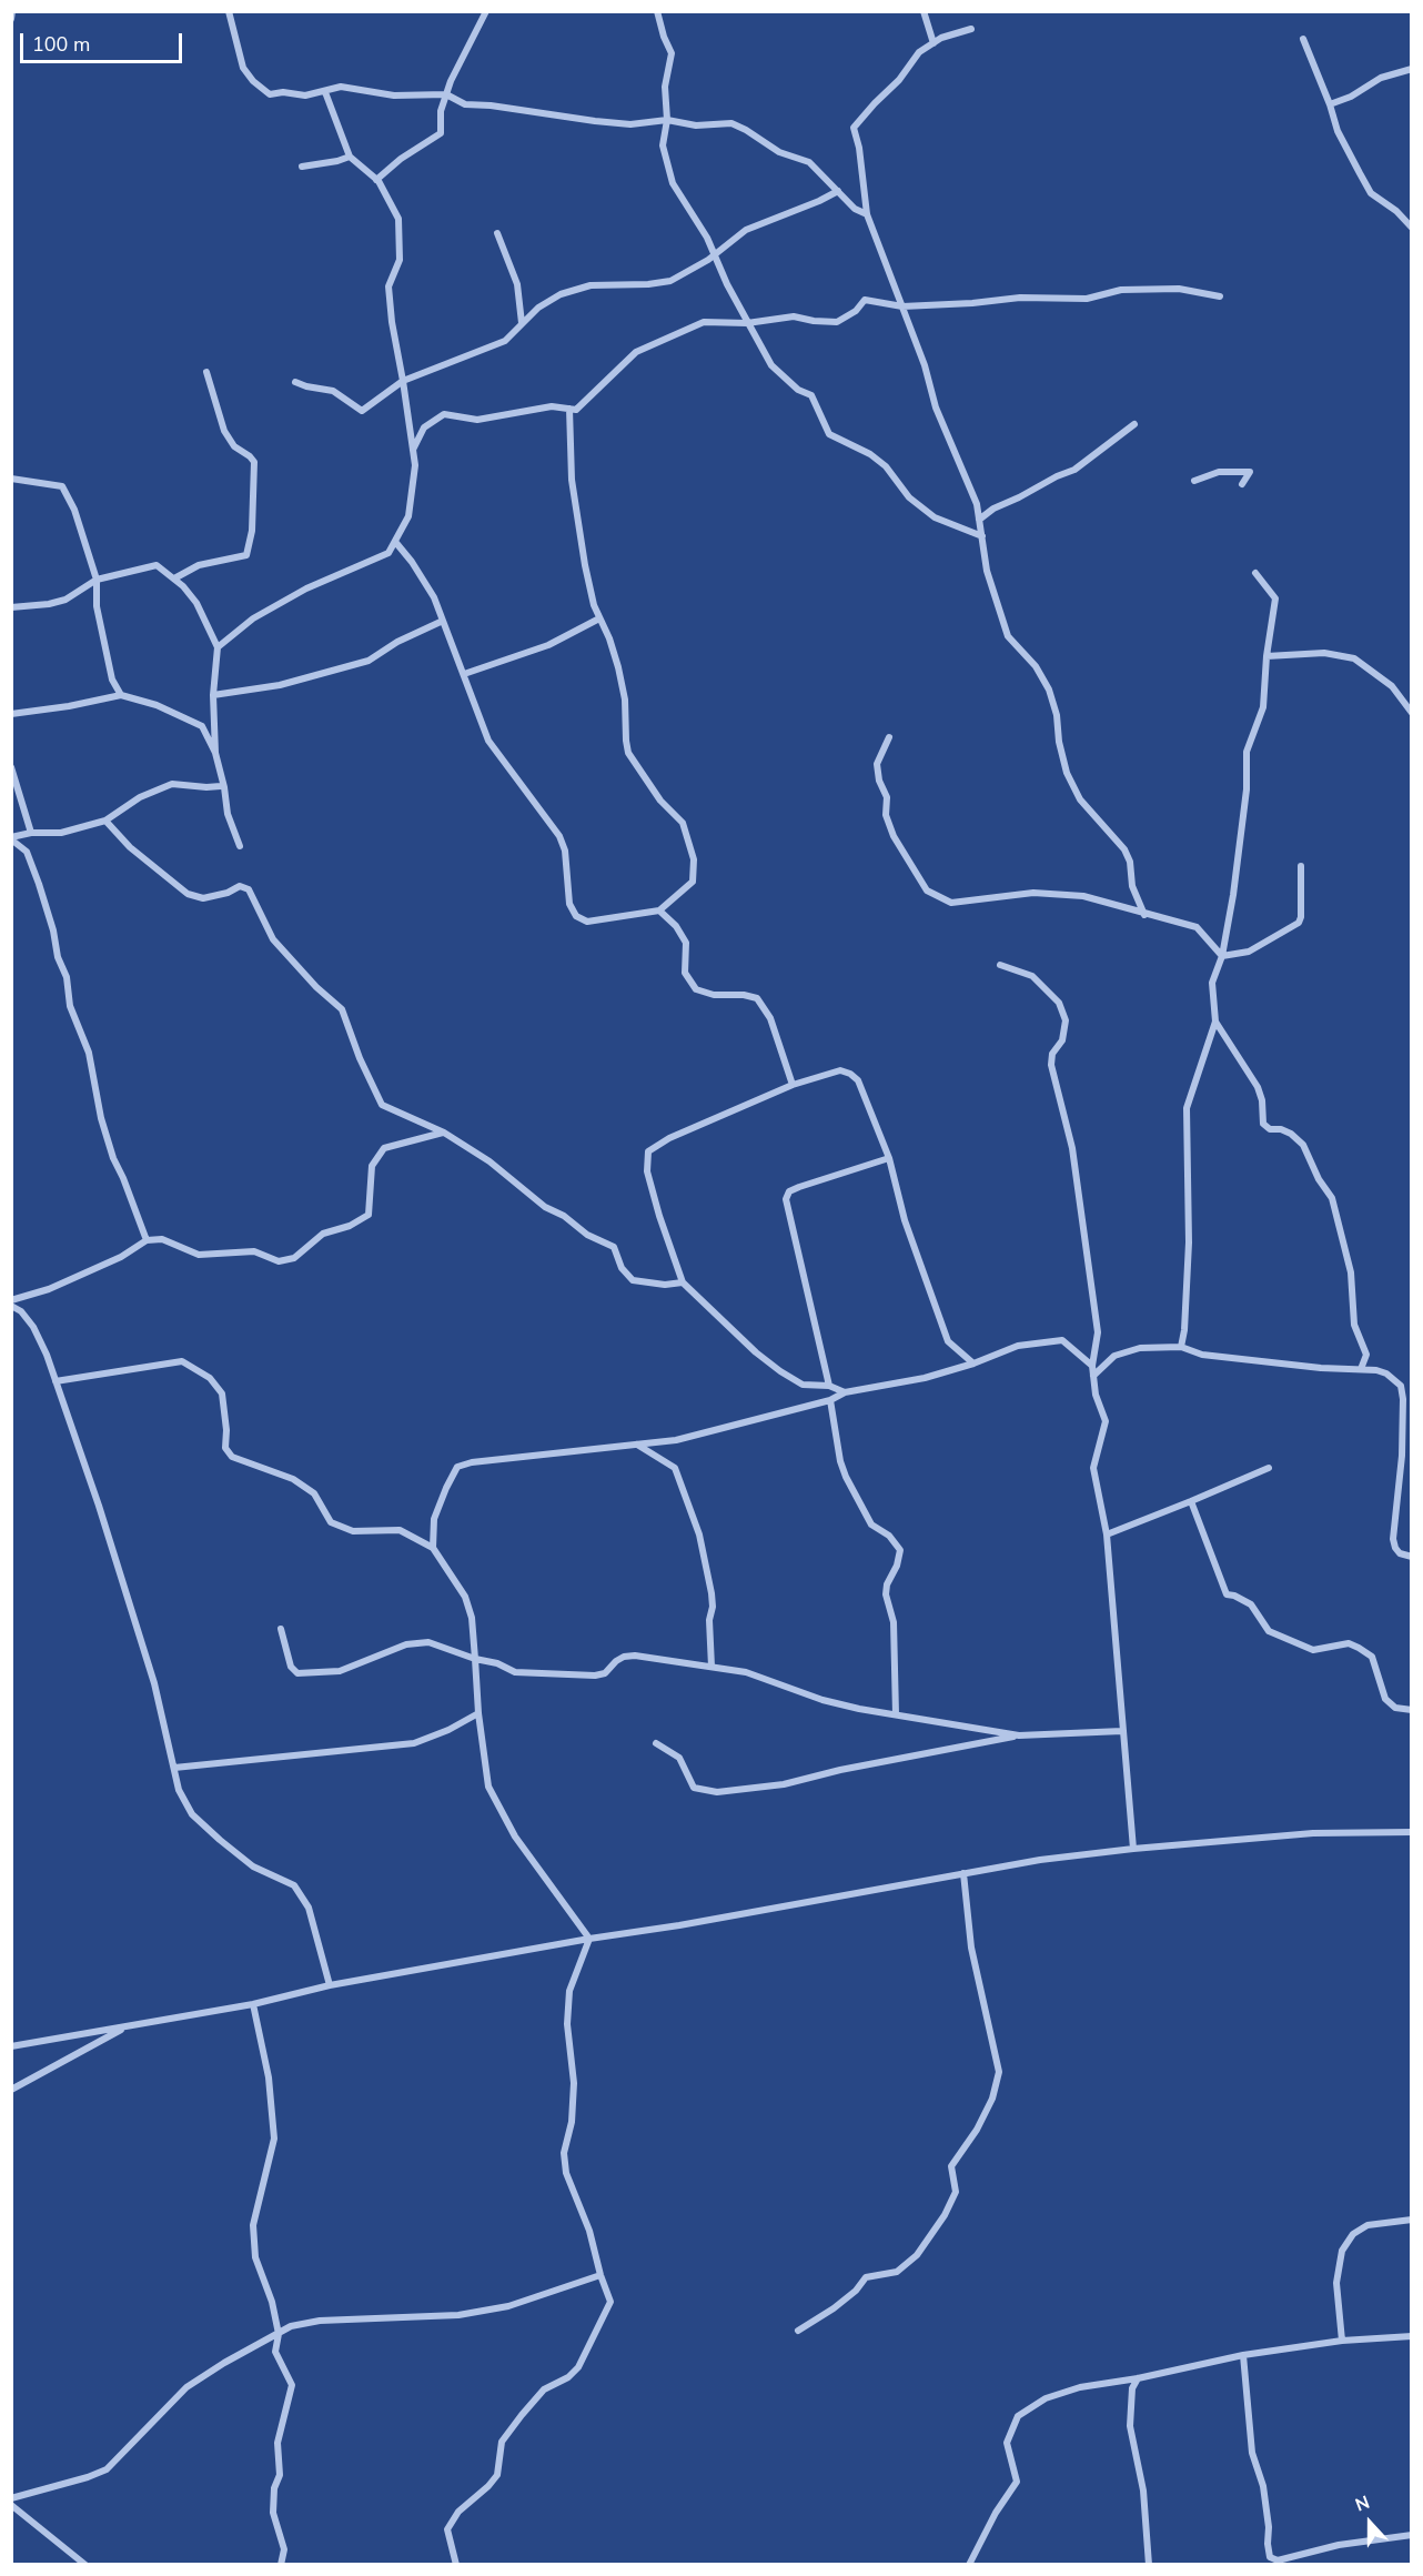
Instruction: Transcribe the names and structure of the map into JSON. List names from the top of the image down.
{
  "scale_bar": "100 m",
  "north": "top"
}
